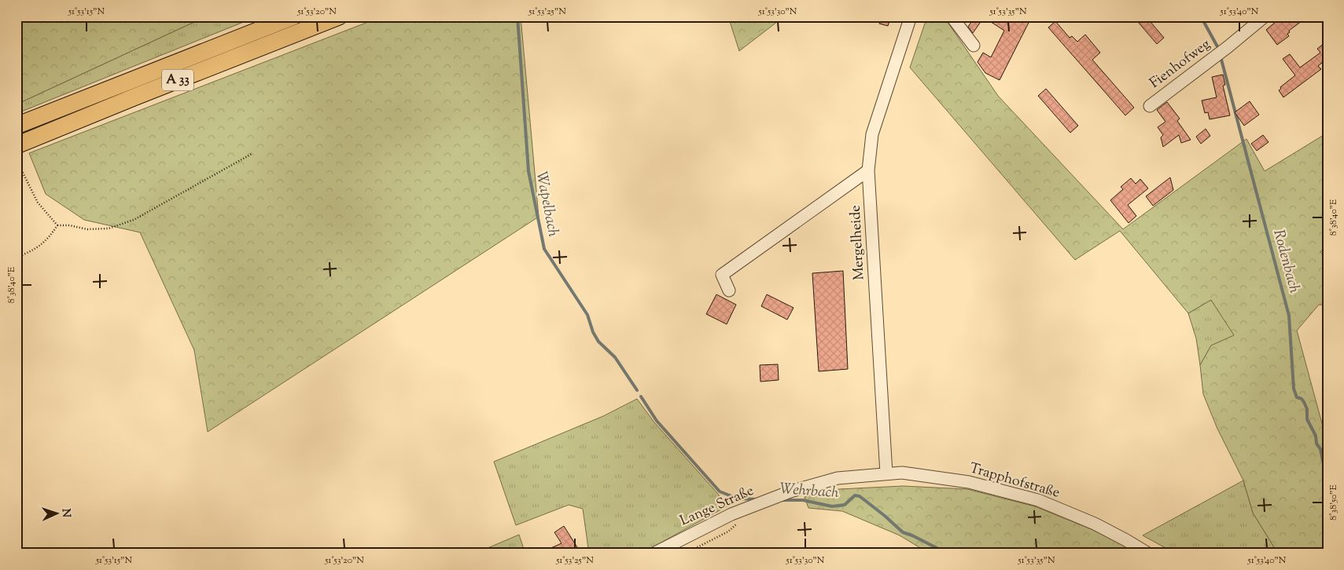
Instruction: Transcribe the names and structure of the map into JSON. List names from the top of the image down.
{
  "streets": {
    "highway": ["A 33"],
    "street": [
      "Fienhofweg",
      "Mergelheide",
      "Trapphofstraße",
      "Lange Straße"
    ]
  },
  "crossings": [
    ["Mergelheide", "Lange Straße"],
    ["Trapphofstraße", "Lange Straße"]
  ],
  "water": ["Wapelbach", "Rodenbach", "Wehrbach"],
  "north": "right",
  "coordinates": [
    "51°53'15\"N",
    "51°53'20\"N",
    "51°53'25\"N",
    "51°53'30\"N",
    "51°53'35\"N",
    "51°53'40\"N",
    "8°38'40\"E",
    "8°38'50\"E"
  ]
}
